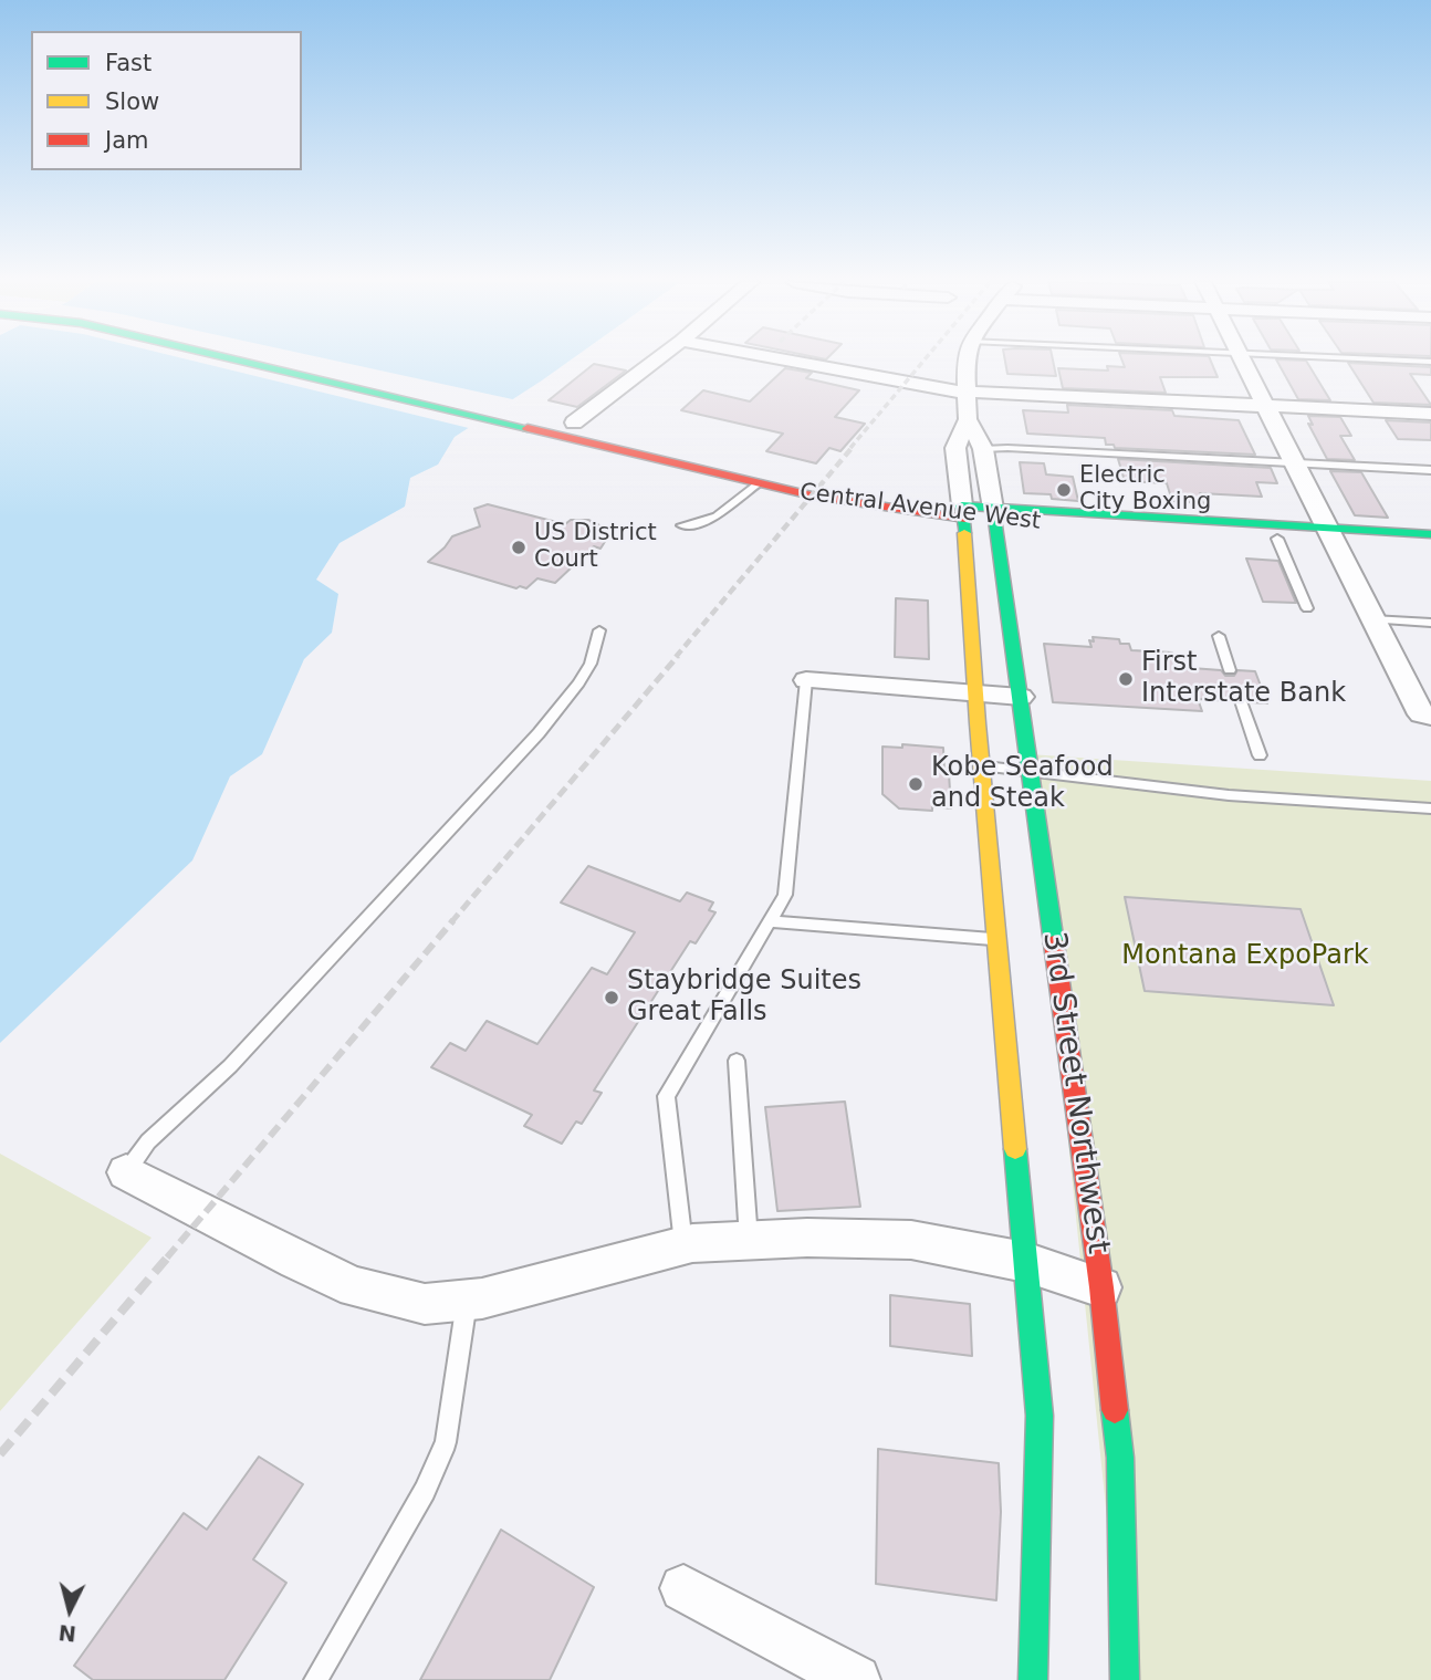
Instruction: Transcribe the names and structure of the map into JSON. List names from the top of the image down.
{
  "streets": {
    "main road": ["Central Avenue West", "3rd Street Northwest"]
  },
  "crossings": [
    ["Central Avenue West", "3rd Street Northwest"]
  ],
  "parks": ["Montana ExpoPark"],
  "places": [
    "Electric City Boxing",
    "US District Court",
    "First Interstate Bank",
    "Kobe Seafood and Steak",
    "Staybridge Suites Great Falls"
  ],
  "legend": ["Fast", "Slow", "Jam"],
  "north": "bottom"
}
